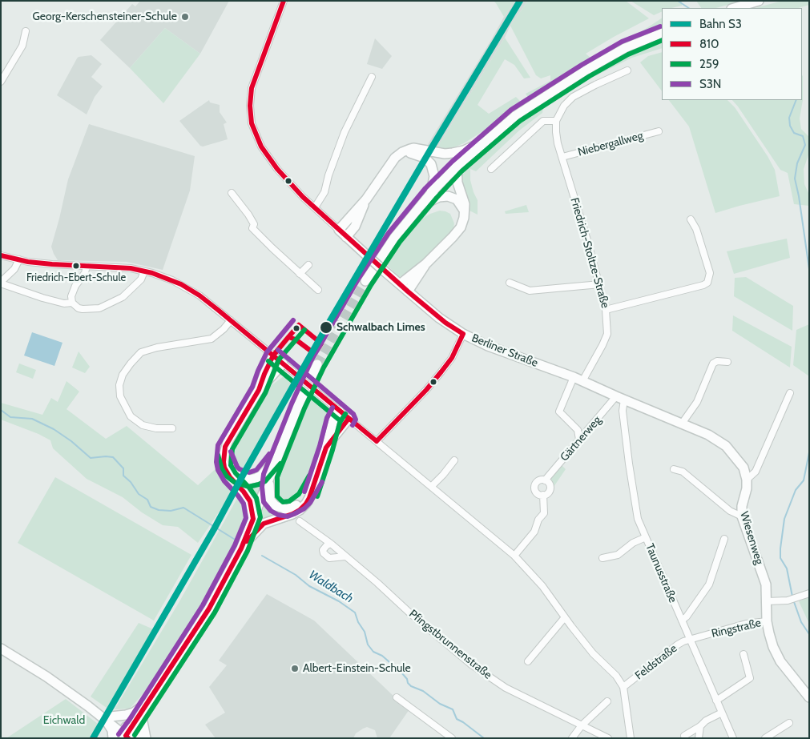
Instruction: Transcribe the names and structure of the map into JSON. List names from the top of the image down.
{
  "streets": {
    "main road": ["Berliner Straße", "Wiesenweg", "Ringstraße"],
    "street": [
      "Niebergallweg",
      "Friedrich-Stoltze-Straße",
      "Gärtnerweg",
      "Taunusstraße",
      "Pfingstbrunnenstraße",
      "Feldstraße"
    ]
  },
  "crossings": [
    ["Niebergallweg", "Friedrich-Stoltze-Straße"],
    ["Friedrich-Stoltze-Straße", "Berliner Straße"],
    ["Berliner Straße", "Gärtnerweg"],
    ["Berliner Straße", "Wiesenweg"],
    ["Berliner Straße", "Taunusstraße"],
    ["Gärtnerweg", "Taunusstraße"],
    ["Wiesenweg", "Ringstraße"],
    ["Taunusstraße", "Ringstraße"],
    ["Taunusstraße", "Feldstraße"],
    ["Ringstraße", "Feldstraße"]
  ],
  "water": ["Waldbach"],
  "parks": ["Eichwald"],
  "places": [
    "Georg-Kerschensteiner-Schule",
    "Friedrich-Ebert-Schule",
    "Schwalbach Limes",
    "Albert-Einstein-Schule"
  ],
  "lines": [
    "rail line S3",
    "transit line 810",
    "transit line S3N",
    "transit line 259"
  ],
  "legend": [
    "Bahn S3",
    "810",
    "259",
    "S3N"
  ]
}
